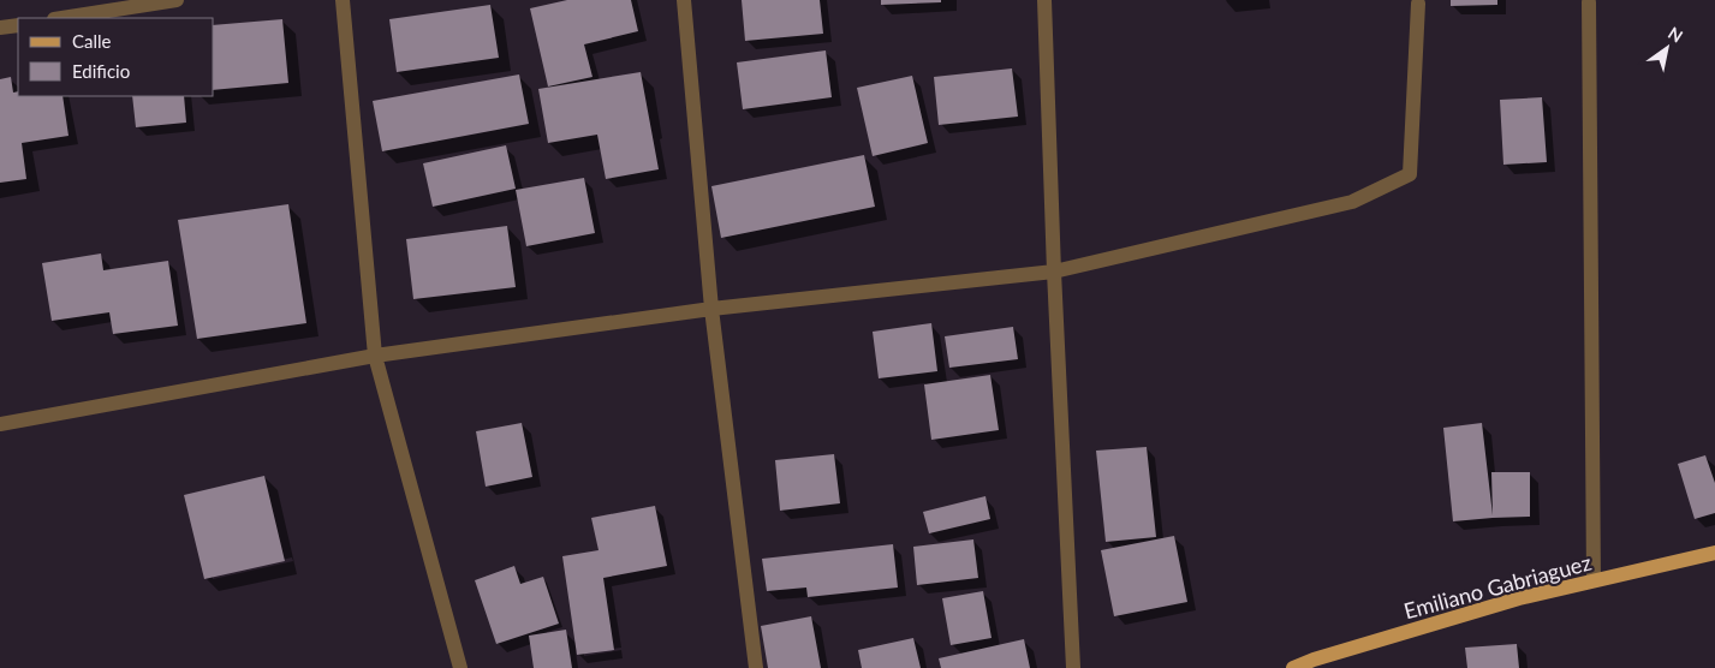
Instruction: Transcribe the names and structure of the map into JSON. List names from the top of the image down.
{
  "streets": {
    "main road": ["Emiliano Gabriaguez"]
  },
  "legend": ["Calle", "Edificio"],
  "north": "top right"
}
